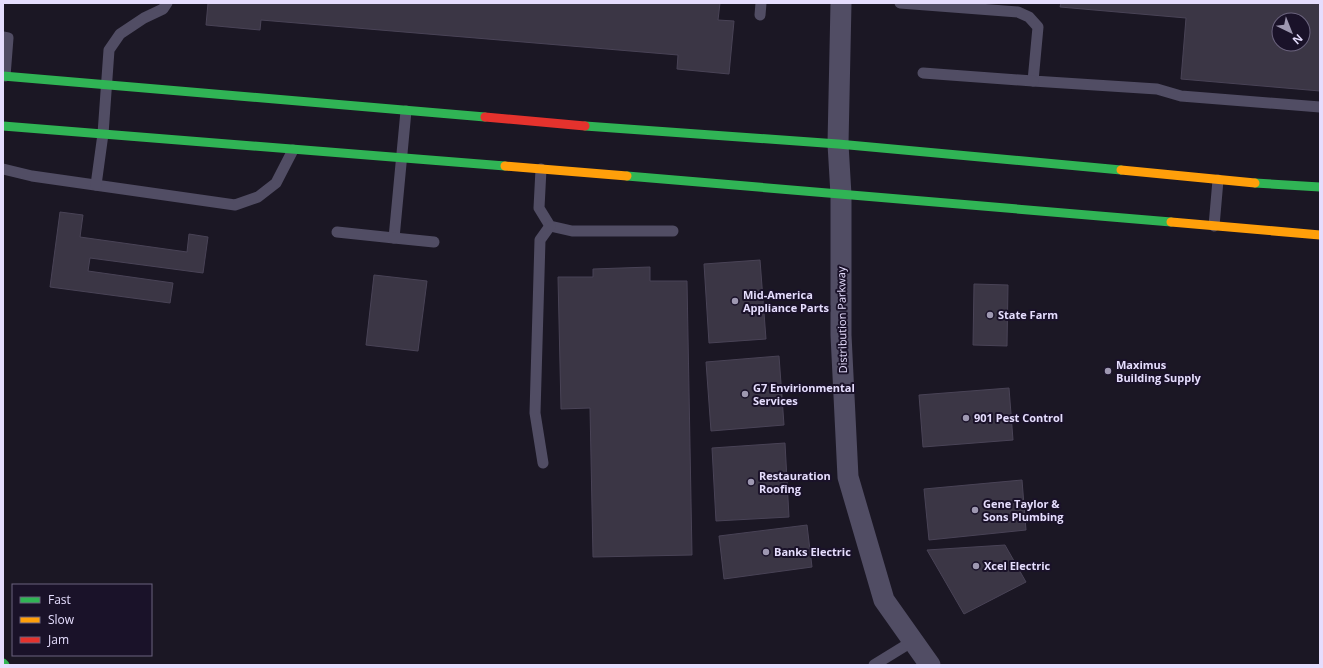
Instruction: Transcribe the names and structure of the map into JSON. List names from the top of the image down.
{
  "streets": {
    "street": ["Distribution Parkway"]
  },
  "places": [
    "Mid-America Appliance Parts",
    "State Farm",
    "Maximus Building Supply",
    "G7 Envirionmental Services",
    "901 Pest Control",
    "Restauration Roofing",
    "Gene Taylor & Sons Plumbing",
    "Banks Electric",
    "Xcel Electric"
  ],
  "legend": ["Fast", "Slow", "Jam"],
  "north": "bottom right"
}
